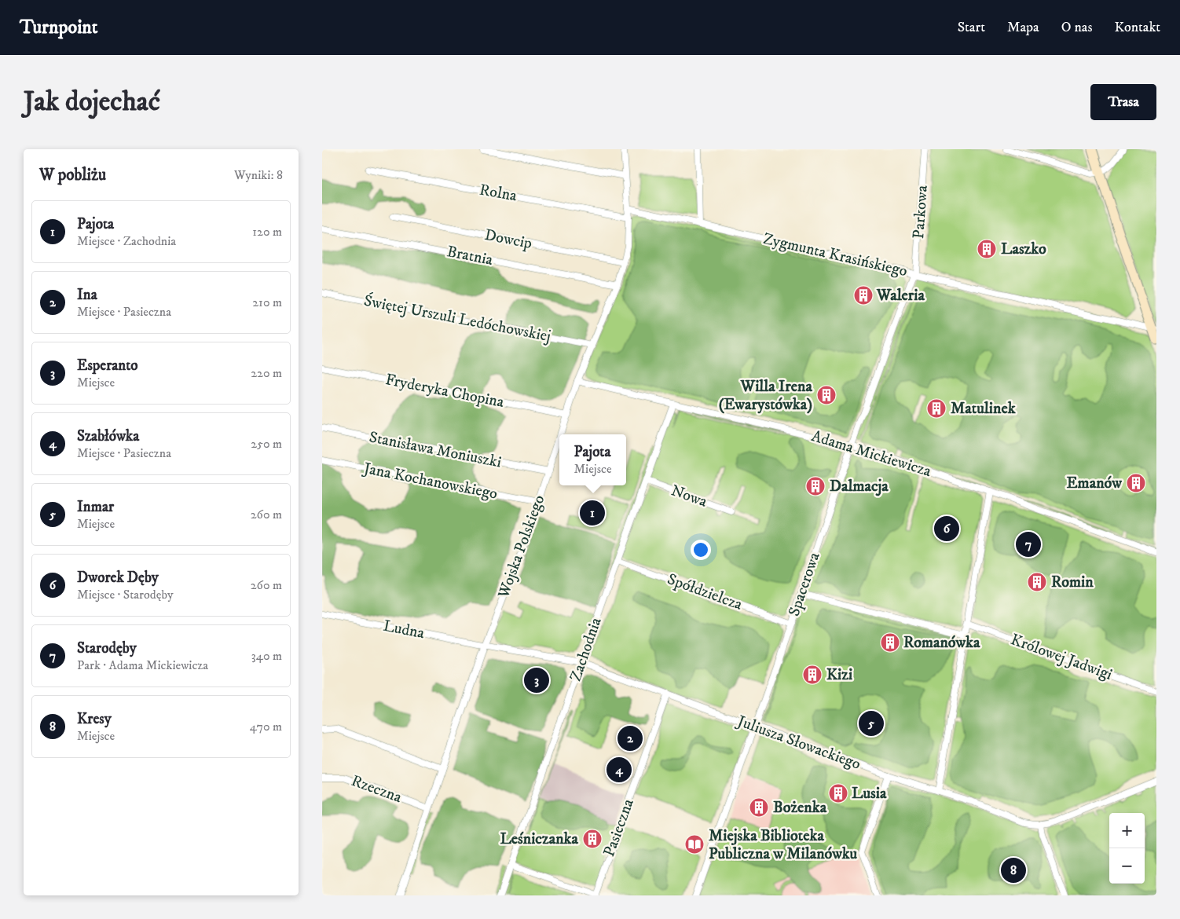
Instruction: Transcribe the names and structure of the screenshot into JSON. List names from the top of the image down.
{
  "streets": {
    "street": [
      "Rolna",
      "Parkowa",
      "Dowcip",
      "Zygmunta Krasińskiego",
      "Bratnia",
      "Świętej Urszuli Ledóchowskiej",
      "Fryderyka Chopina",
      "Stanisława Moniuszki",
      "Adama Mickiewicza",
      "Jana Kochanowskiego",
      "Nowa",
      "Wojska Polskiego",
      "Spacerowa",
      "Spółdzielcza",
      "Ludna",
      "Zachodnia",
      "Królowej Jadwigi",
      "Juliusza Słowackiego",
      "Rzeczna",
      "Pasieczna"
    ]
  },
  "crossings": [
    ["Rolna", "Wojska Polskiego"],
    ["Parkowa", "Zygmunta Krasińskiego"],
    ["Parkowa", "Spacerowa"],
    ["Dowcip", "Wojska Polskiego"],
    ["Zygmunta Krasińskiego", "Wojska Polskiego"],
    ["Zygmunta Krasińskiego", "Spacerowa"],
    ["Bratnia", "Wojska Polskiego"],
    ["Świętej Urszuli Ledóchowskiej", "Wojska Polskiego"],
    ["Fryderyka Chopina", "Wojska Polskiego"],
    ["Stanisława Moniuszki", "Wojska Polskiego"],
    ["Adama Mickiewicza", "Wojska Polskiego"],
    ["Adama Mickiewicza", "Spacerowa"],
    ["Adama Mickiewicza", "Zachodnia"],
    ["Jana Kochanowskiego", "Wojska Polskiego"],
    ["Nowa", "Zachodnia"],
    ["Wojska Polskiego", "Ludna"],
    ["Wojska Polskiego", "Juliusza Słowackiego"],
    ["Wojska Polskiego", "Rzeczna"],
    ["Spacerowa", "Spółdzielcza"],
    ["Spacerowa", "Juliusza Słowackiego"],
    ["Spółdzielcza", "Zachodnia"],
    ["Ludna", "Juliusza Słowackiego"],
    ["Zachodnia", "Juliusza Słowackiego"],
    ["Juliusza Słowackiego", "Pasieczna"]
  ],
  "places": {
    "building": [
      "Laszko",
      "Waleria",
      "Willa Irena (Ewarystówka)",
      "Matulinek",
      "Emanów",
      "Dalmacja",
      "Romin",
      "Romanówka",
      "Kizi",
      "Lusia",
      "Bożenka",
      "Leśniczanka"
    ],
    "library": ["Miejska Biblioteka Publiczna w Milanówku"]
  },
  "page": {
    "header": "Turnpoint",
    "nav": [
      "Start",
      "Mapa",
      "O nas",
      "Kontakt"
    ],
    "buttons": "Trasa",
    "title": "Jak dojechać",
    "heading": ["W pobliżu", "Wyniki: 8"],
    "list": [
      {
        "mark": "1",
        "name": "Pajota",
        "note": "Miejsce · Zachodnia",
        "value": "120 m"
      },
      {
        "mark": "2",
        "name": "Ina",
        "note": "Miejsce · Pasieczna",
        "value": "210 m"
      },
      {
        "mark": "3",
        "name": "Esperanto",
        "note": "Miejsce",
        "value": "220 m"
      },
      {
        "mark": "4",
        "name": "Szabłówka",
        "note": "Miejsce · Pasieczna",
        "value": "250 m"
      },
      {
        "mark": "5",
        "name": "Inmar",
        "note": "Miejsce",
        "value": "260 m"
      },
      {
        "mark": "6",
        "name": "Dworek Dęby",
        "note": "Miejsce · Starodęby",
        "value": "260 m"
      },
      {
        "mark": "7",
        "name": "Starodęby",
        "note": "Park · Adama Mickiewicza",
        "value": "340 m"
      },
      {
        "mark": "8",
        "name": "Kresy",
        "note": "Miejsce",
        "value": "470 m"
      }
    ],
    "popup": ["Pajota", "Miejsce"],
    "pins": [
      "1",
      "6",
      "7",
      "3",
      "5",
      "2",
      "4",
      "8"
    ],
    "map_buttons": ["+", "−"]
  }
}
